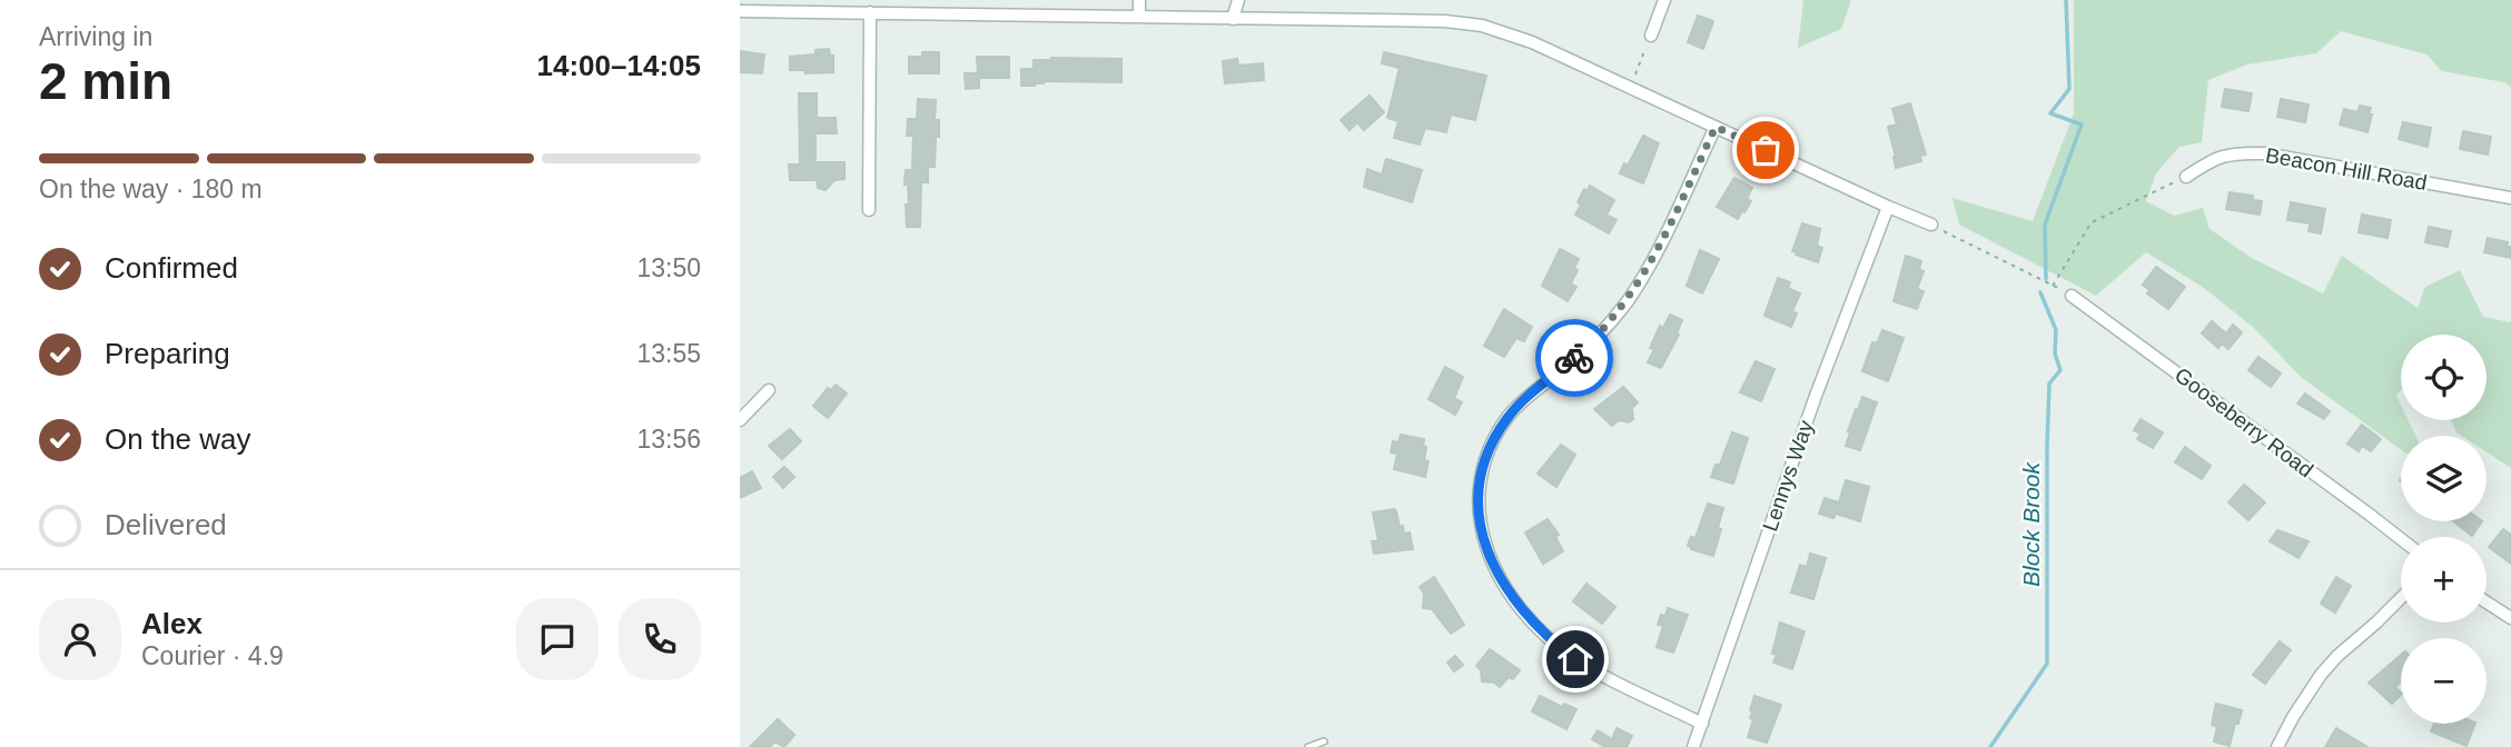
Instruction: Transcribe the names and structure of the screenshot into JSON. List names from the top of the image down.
{
  "streets": {
    "street": ["Beacon Hill Road", "Gooseberry Road", "Lennys Way"]
  },
  "water": ["Block Brook"],
  "page": {
    "heading": ["2 min", "Arriving in", "14:00–14:05"],
    "panel": ["Alex", "Courier · 4.9"],
    "bar": "On the way · 180 m",
    "list": [
      ["Confirmed", "13:50"],
      ["Preparing", "13:55"],
      ["On the way", "13:56"],
      "Delivered"
    ],
    "map_buttons": ["+", "−"]
  }
}
